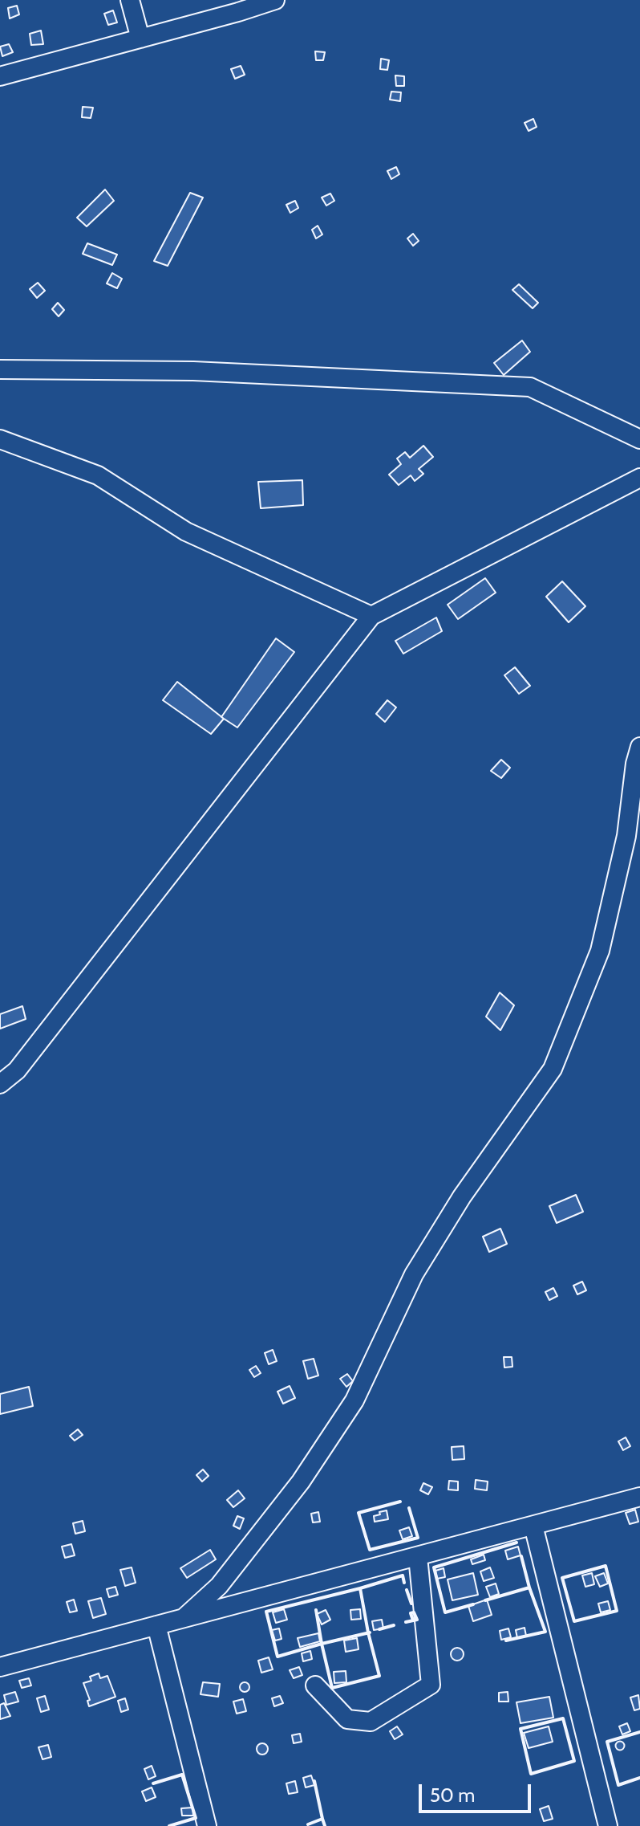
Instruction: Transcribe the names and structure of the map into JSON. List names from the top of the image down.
{
  "scale_bar": "50 m"
}
